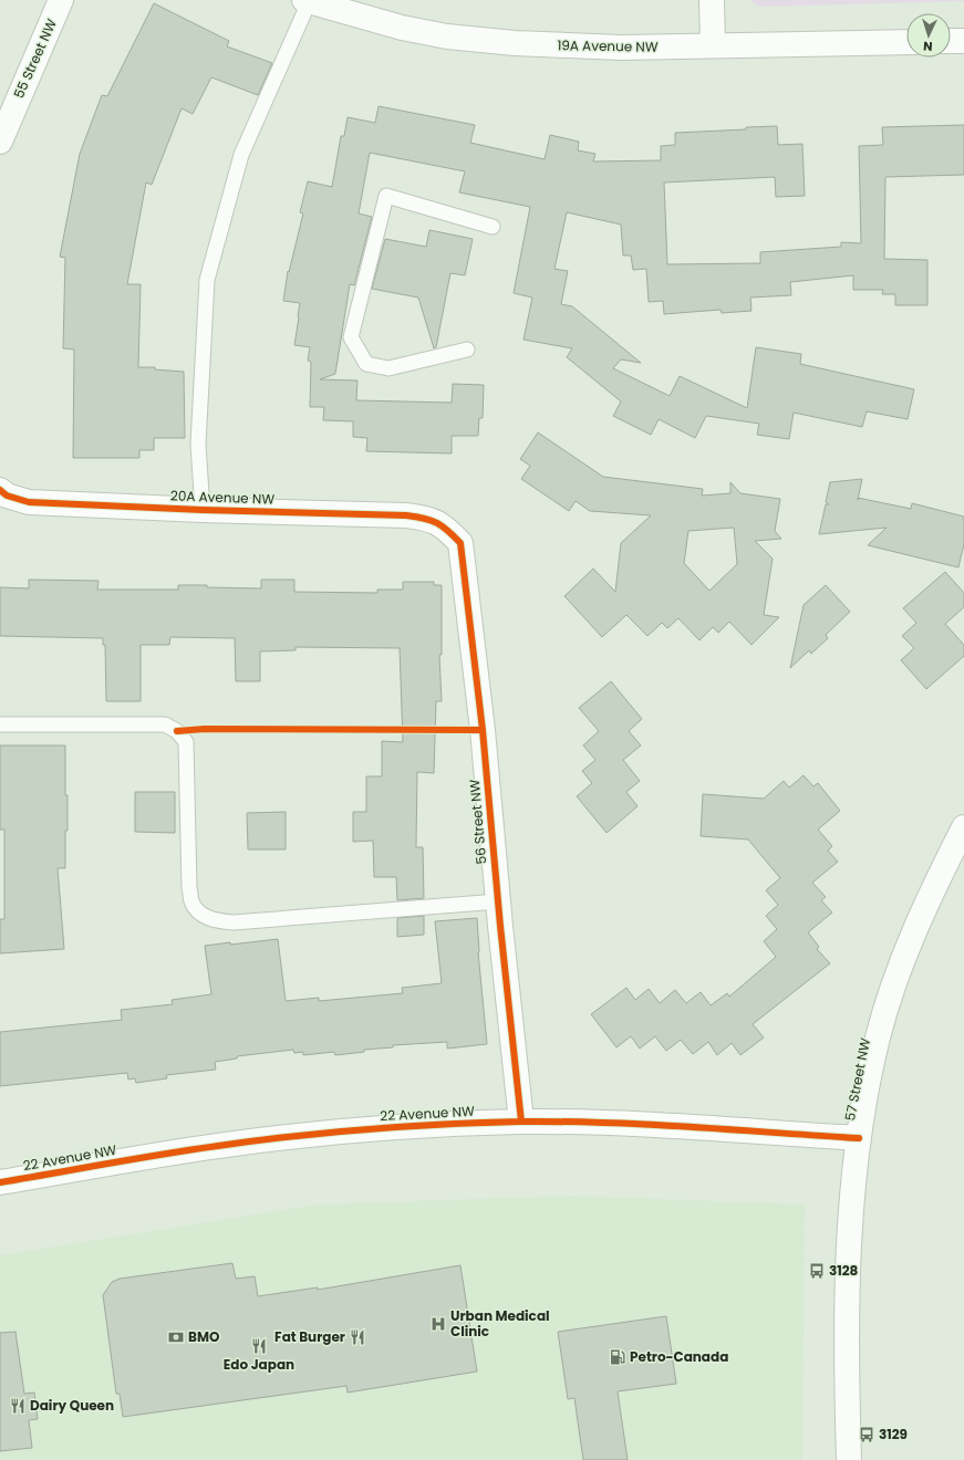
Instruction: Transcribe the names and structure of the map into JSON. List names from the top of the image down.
{
  "streets": {
    "street": [
      "19A Avenue NW",
      "55 Street NW",
      "20A Avenue NW",
      "56 Street NW",
      "57 Street NW",
      "22 Avenue NW"
    ]
  },
  "crossings": [
    ["20A Avenue NW", "56 Street NW"],
    ["56 Street NW", "22 Avenue NW"],
    ["57 Street NW", "22 Avenue NW"]
  ],
  "places": {
    "bus stop": ["3128", "3129"],
    "hospital": ["Urban Medical Clinic"],
    "bank": ["BMO"],
    "restaurant": ["Fat Burger", "Edo Japan", "Dairy Queen"],
    "fuel station": ["Petro-Canada"]
  },
  "north": "bottom"
}
